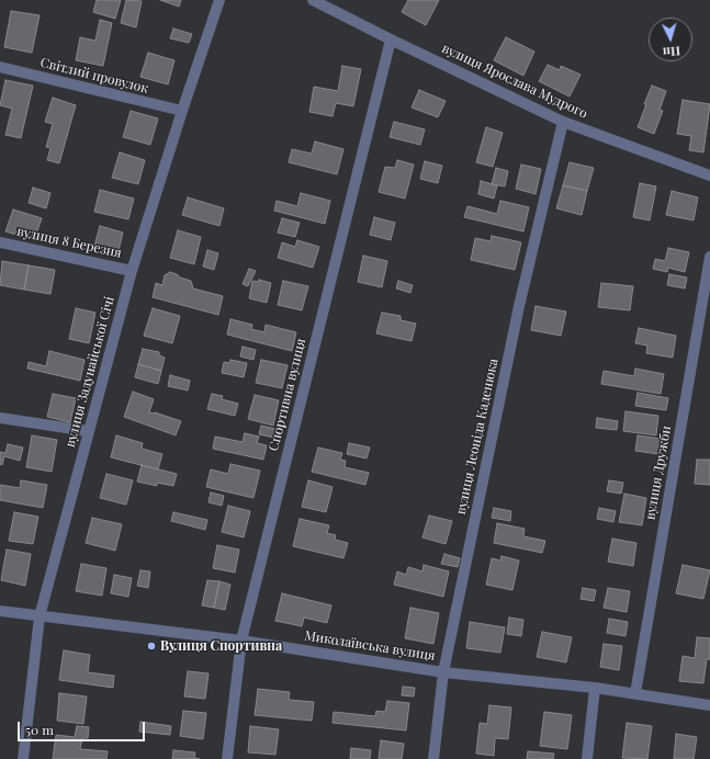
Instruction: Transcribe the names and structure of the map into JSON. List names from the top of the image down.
{
  "streets": {
    "street": [
      "Світлий провулок",
      "вулиця Ярослава Мудрого",
      "вулиця 8 Березня",
      "вулиця Задунайської Січі",
      "Спортивна вулиця",
      "вулиця Леоніда Каденюка",
      "вулиця Дружби",
      "Миколаївська вулиця"
    ]
  },
  "crossings": [
    ["Світлий провулок", "вулиця Задунайської Січі"],
    ["вулиця Ярослава Мудрого", "Спортивна вулиця"],
    ["вулиця Ярослава Мудрого", "вулиця Леоніда Каденюка"],
    ["вулиця 8 Березня", "вулиця Задунайської Січі"],
    ["вулиця Задунайської Січі", "Миколаївська вулиця"],
    ["Спортивна вулиця", "Миколаївська вулиця"],
    ["вулиця Леоніда Каденюка", "Миколаївська вулиця"],
    ["вулиця Дружби", "Миколаївська вулиця"]
  ],
  "places": ["Вулиця Спортивна"],
  "scale_bar": "50 m",
  "north": "bottom"
}
